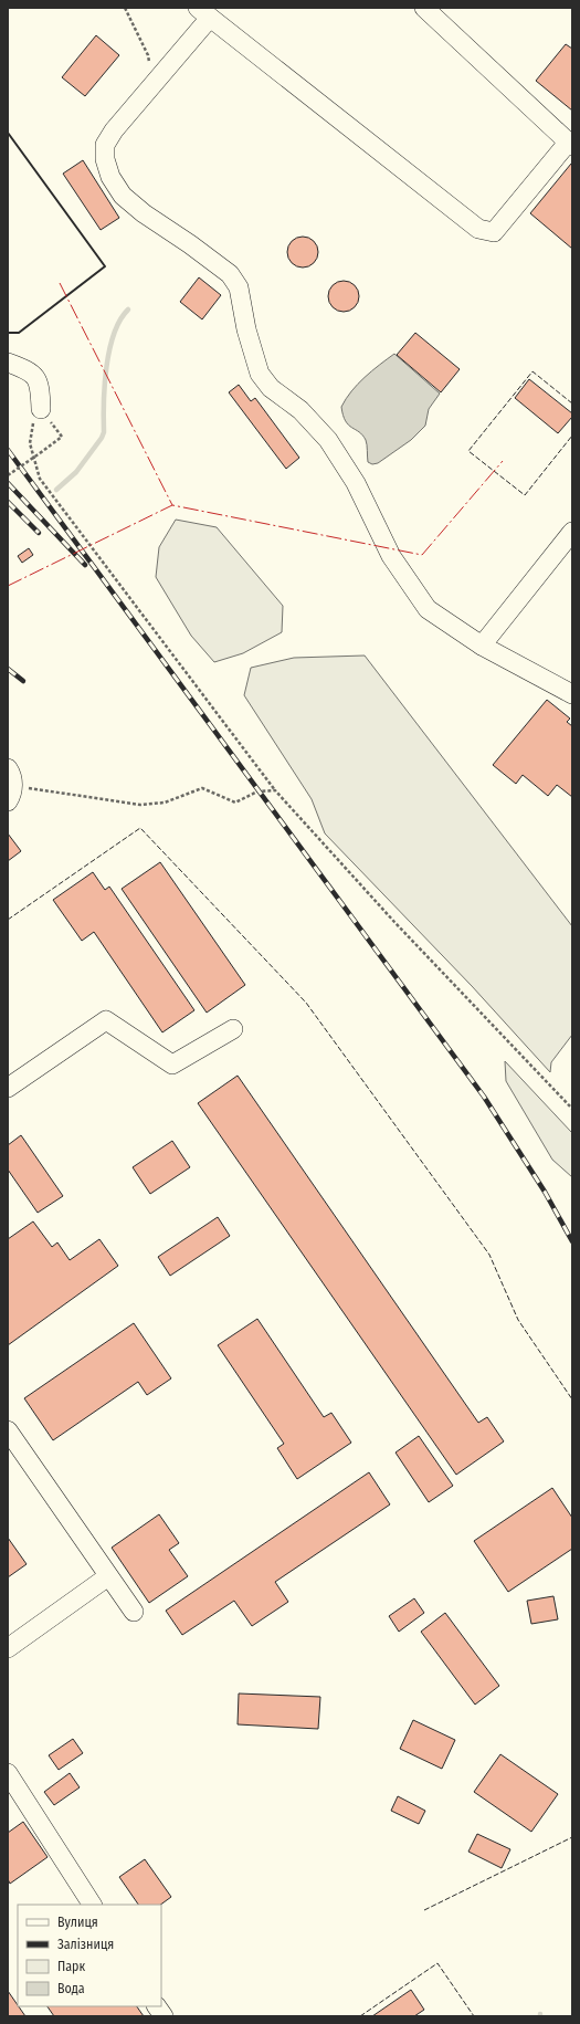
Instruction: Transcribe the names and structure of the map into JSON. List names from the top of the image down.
{
  "legend": [
    "Вулиця",
    "Залізниця",
    "Парк",
    "Вода"
  ]
}
